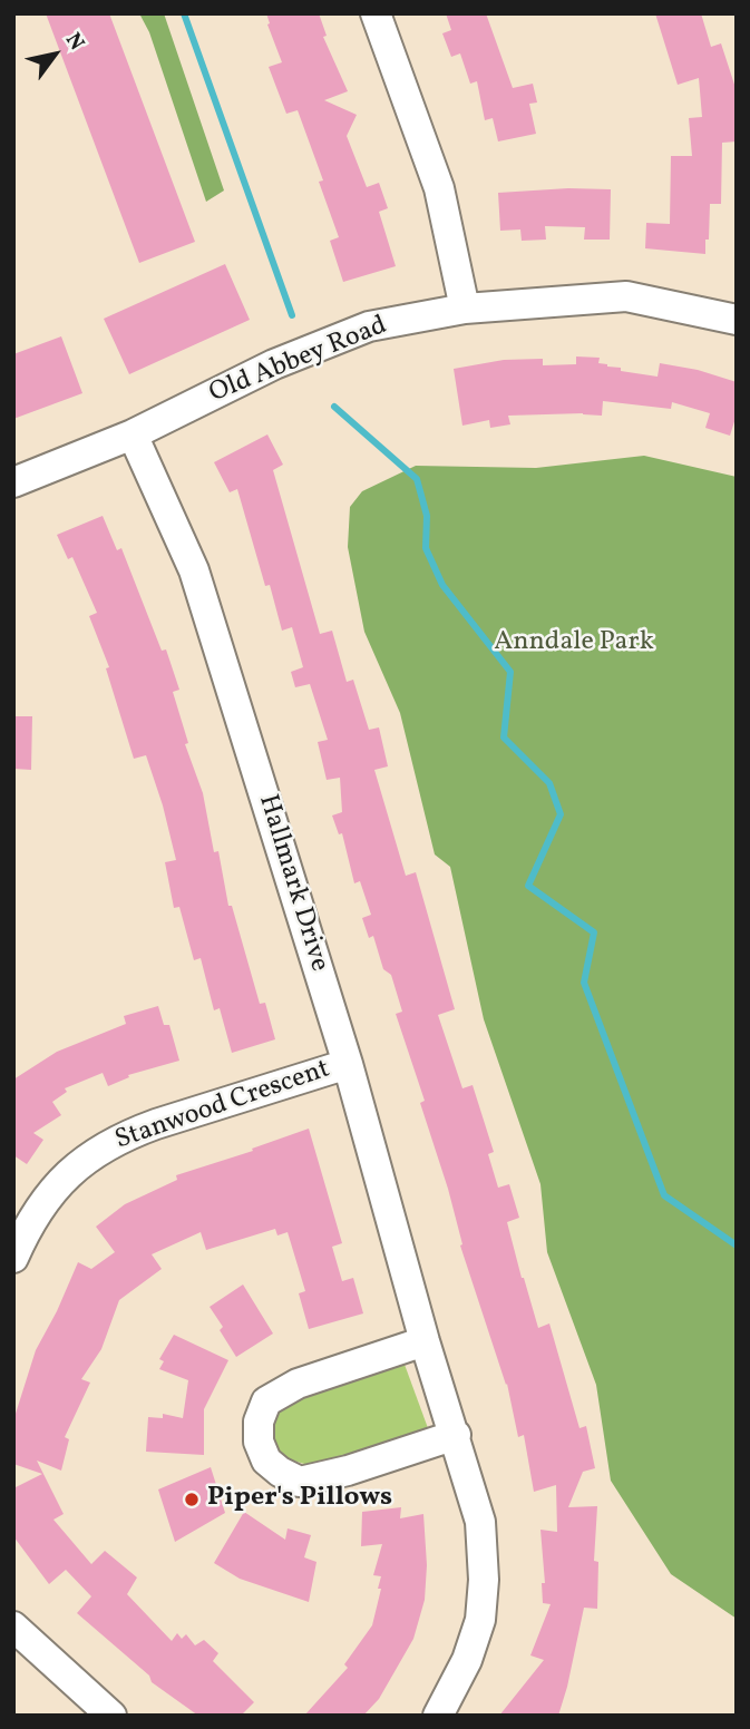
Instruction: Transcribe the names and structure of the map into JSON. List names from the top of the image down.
{
  "streets": {
    "street": ["Old Abbey Road", "Hallmark Drive", "Stanwood Crescent"]
  },
  "crossings": [
    ["Old Abbey Road", "Hallmark Drive"],
    ["Hallmark Drive", "Stanwood Crescent"]
  ],
  "parks": ["Anndale Park"],
  "places": ["Piper's Pillows"],
  "north": "top right"
}
